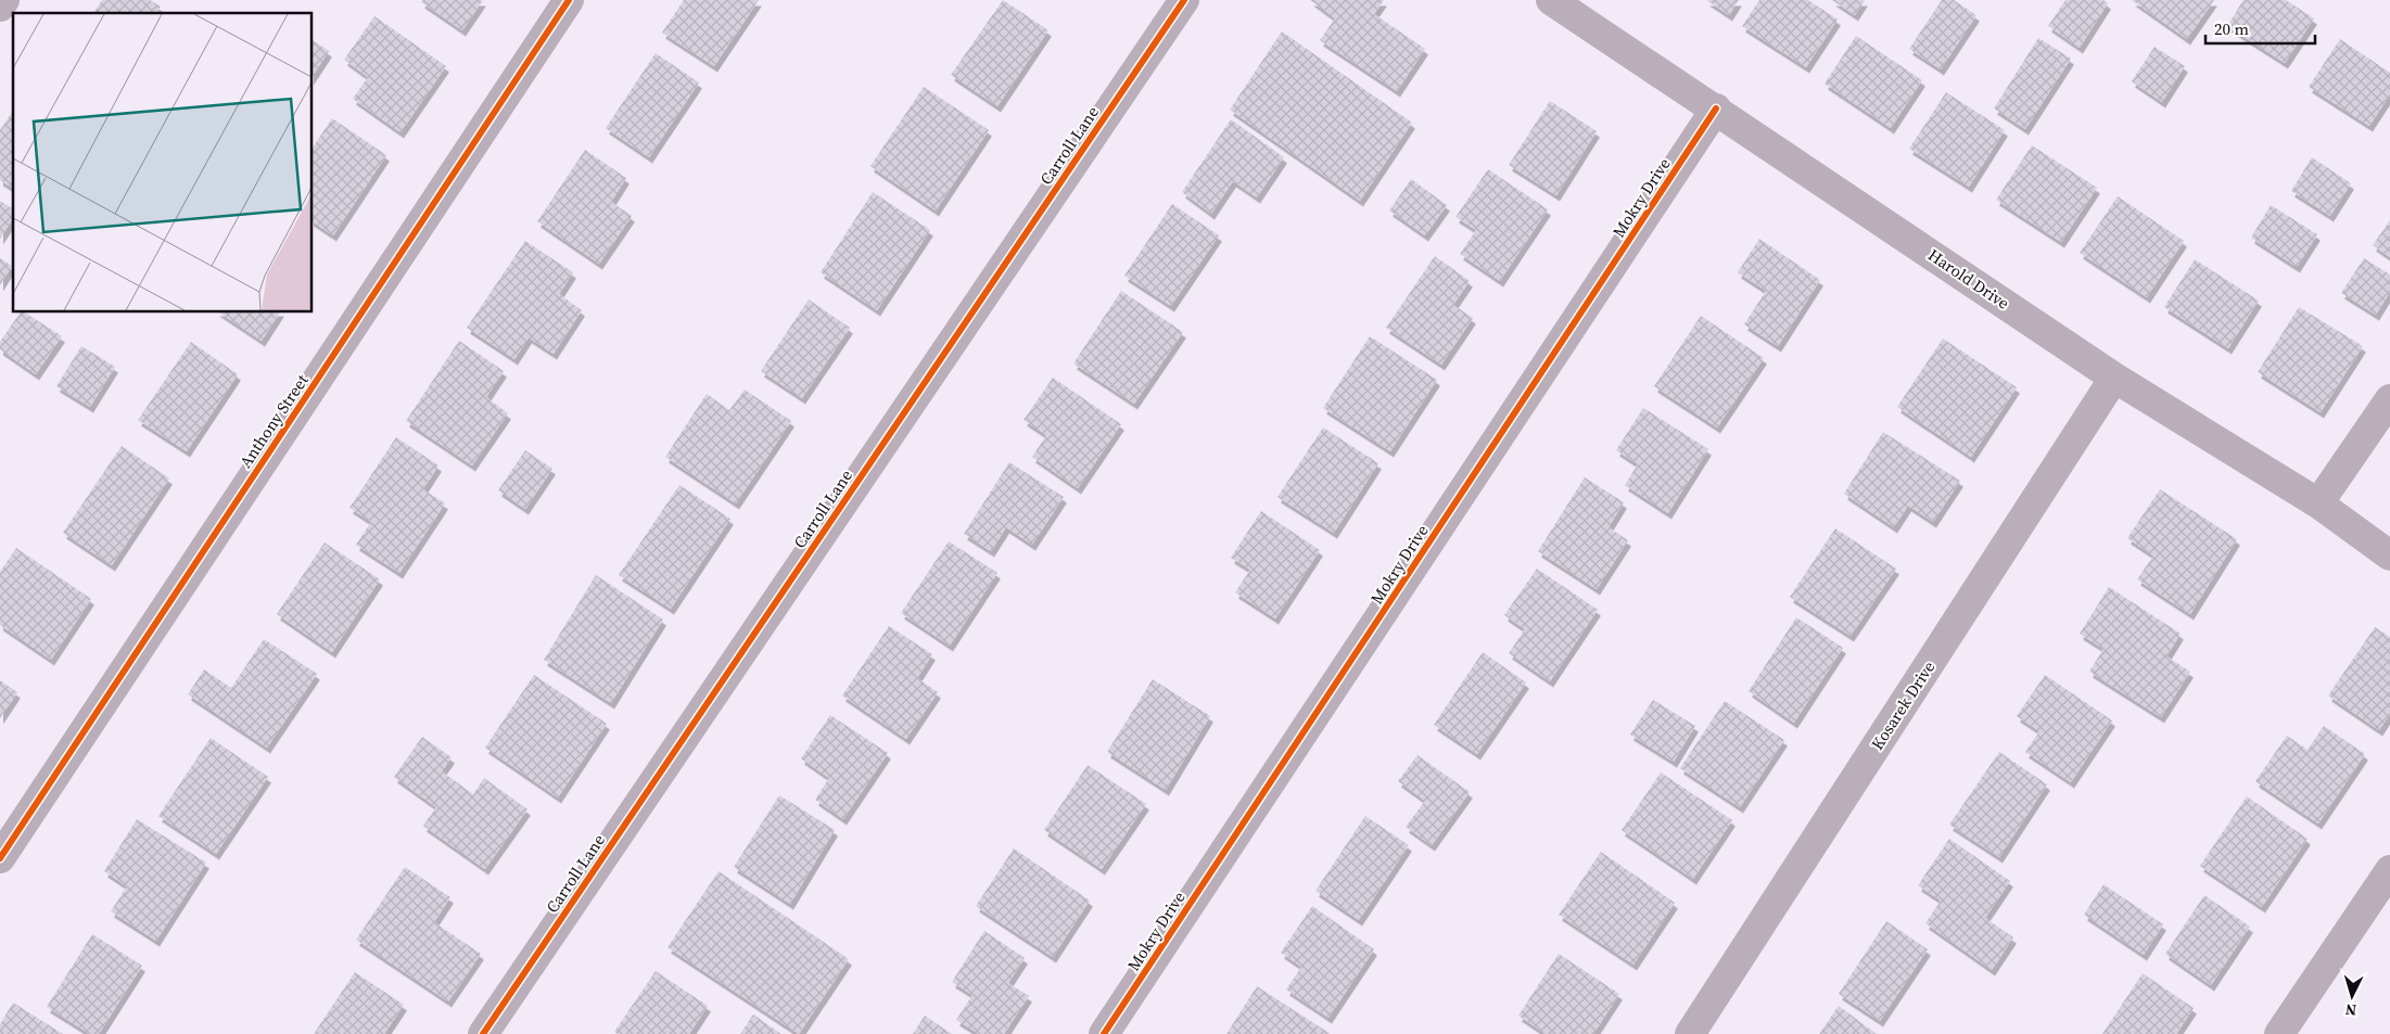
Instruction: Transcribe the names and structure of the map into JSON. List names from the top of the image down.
{
  "streets": {
    "street": [
      "Carroll Lane",
      "Mokry Drive",
      "Harold Drive",
      "Anthony Street",
      "Kosarek Drive"
    ]
  },
  "crossings": [
    ["Mokry Drive", "Harold Drive"],
    ["Harold Drive", "Kosarek Drive"]
  ],
  "scale_bar": "20 m",
  "north": "bottom"
}
